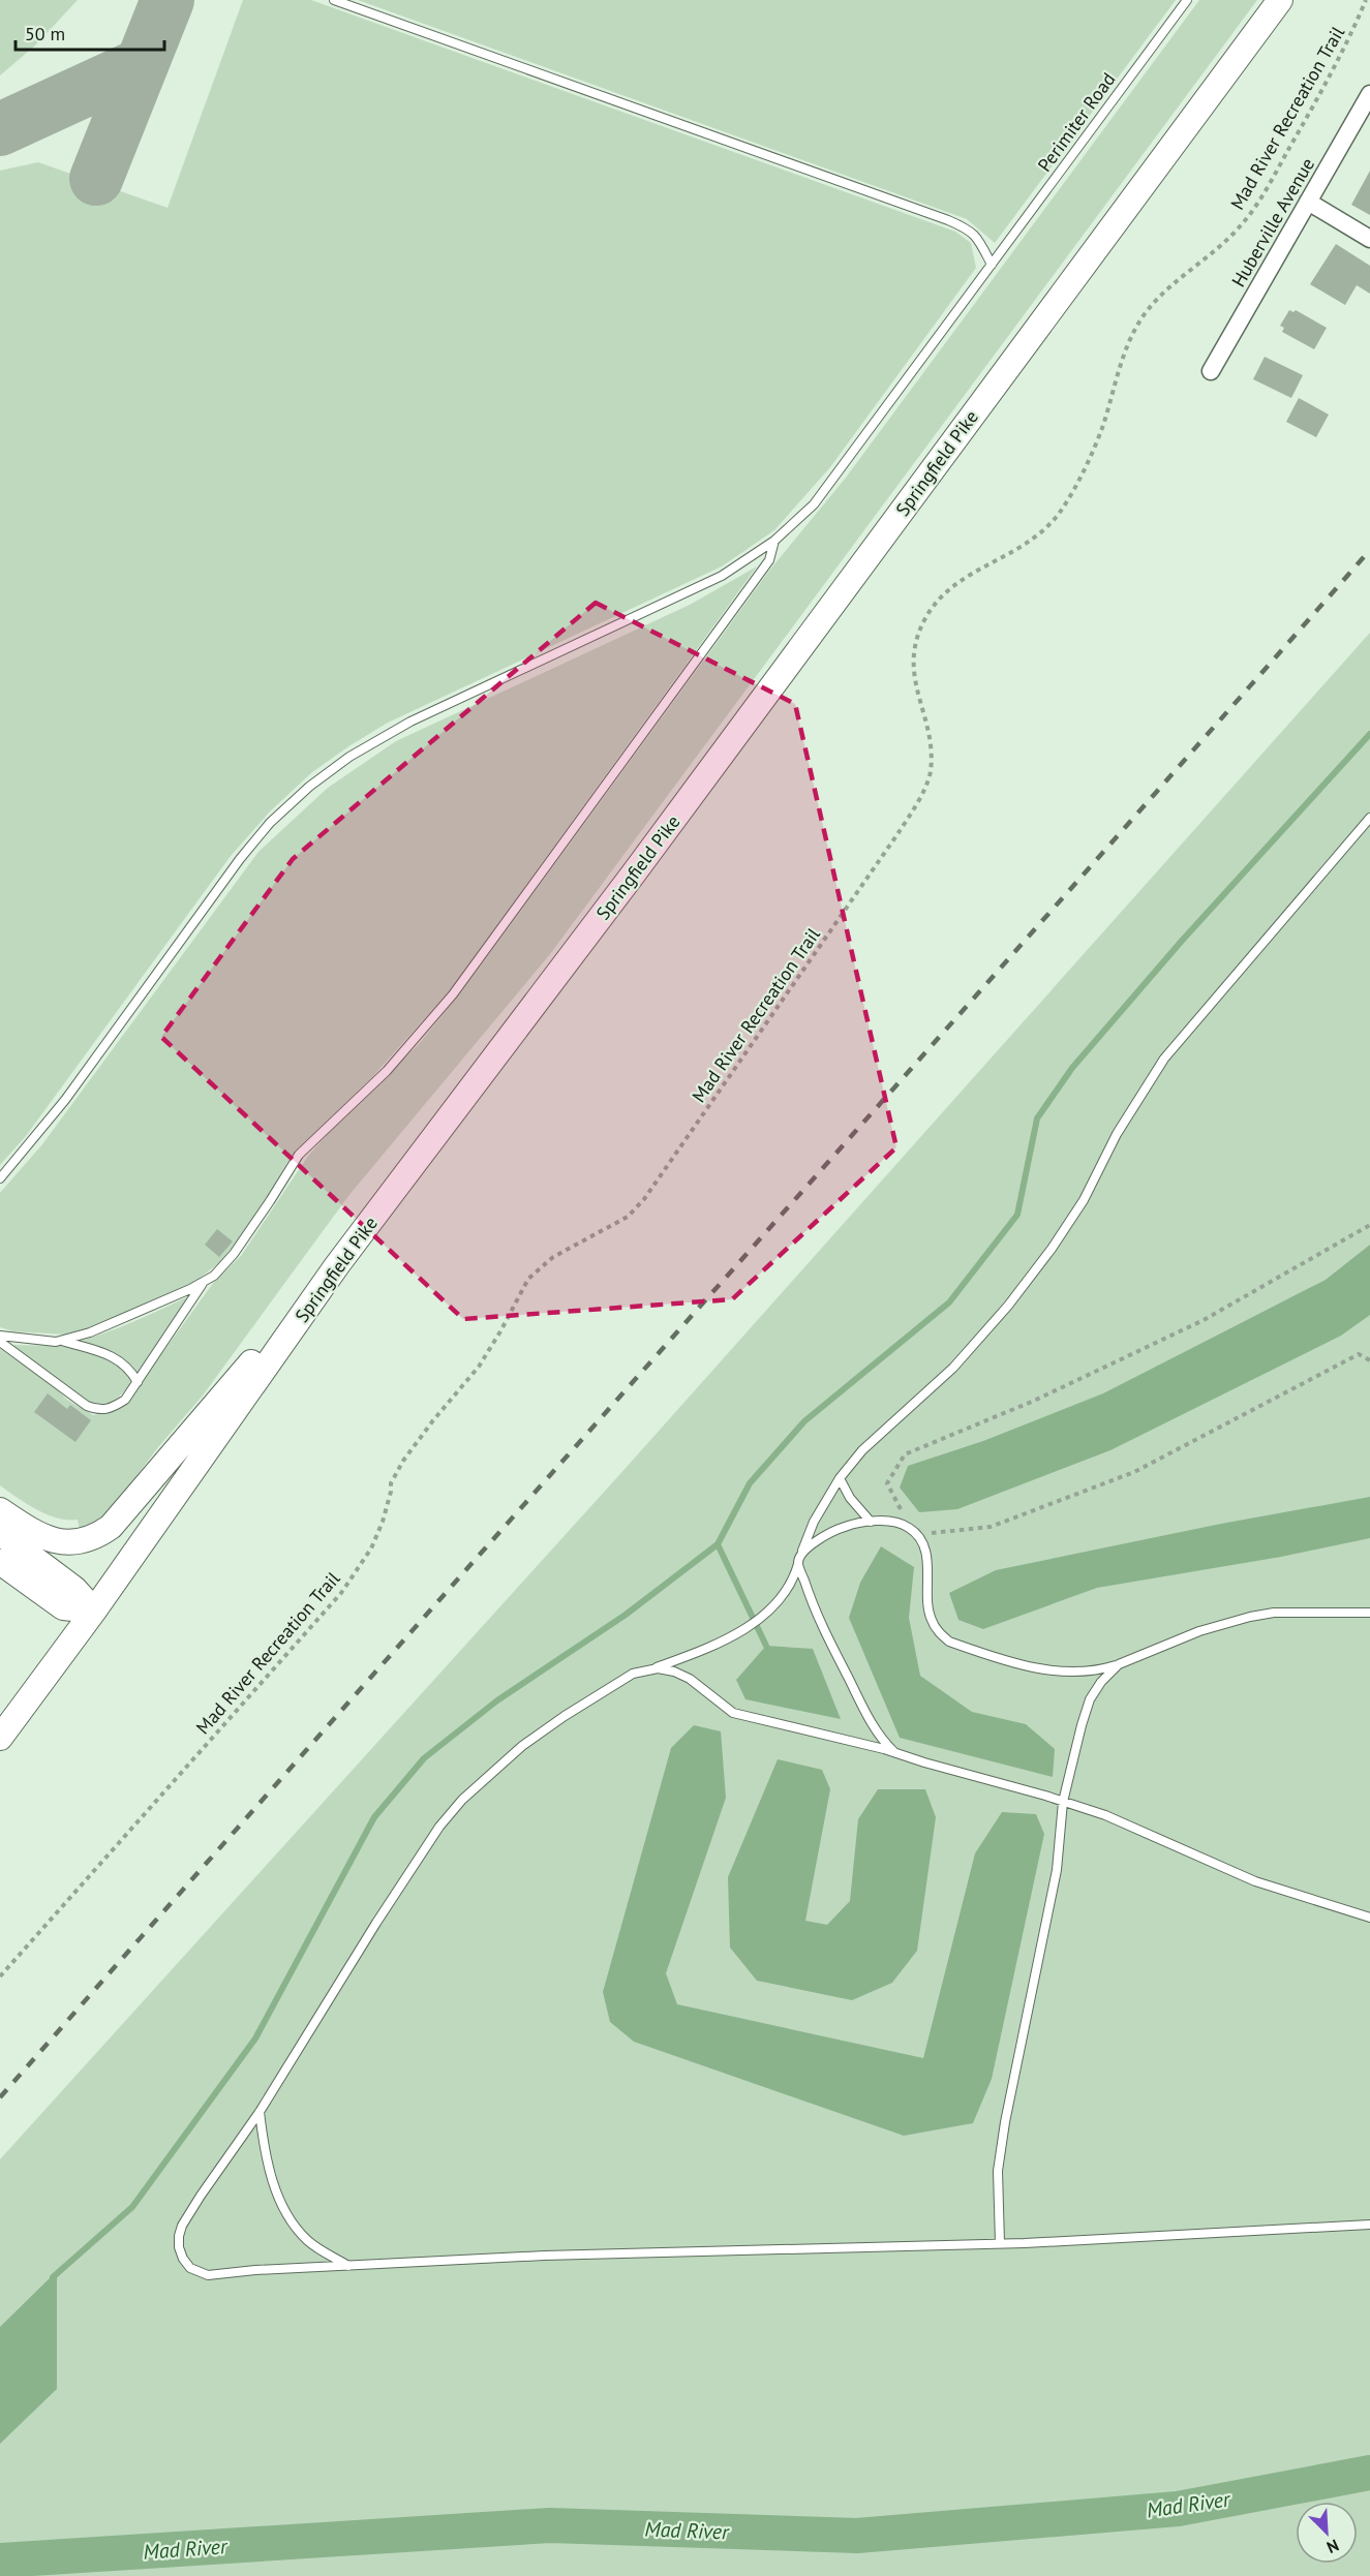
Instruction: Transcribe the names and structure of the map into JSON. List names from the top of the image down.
{
  "streets": {
    "main road": ["Springfield Pike"],
    "street": ["Huberville Avenue"],
    "lane": ["Perimiter Road"],
    "path": ["Mad River Recreation Trail"]
  },
  "water": ["Mad River"],
  "scale_bar": "50 m",
  "north": "bottom right"
}
